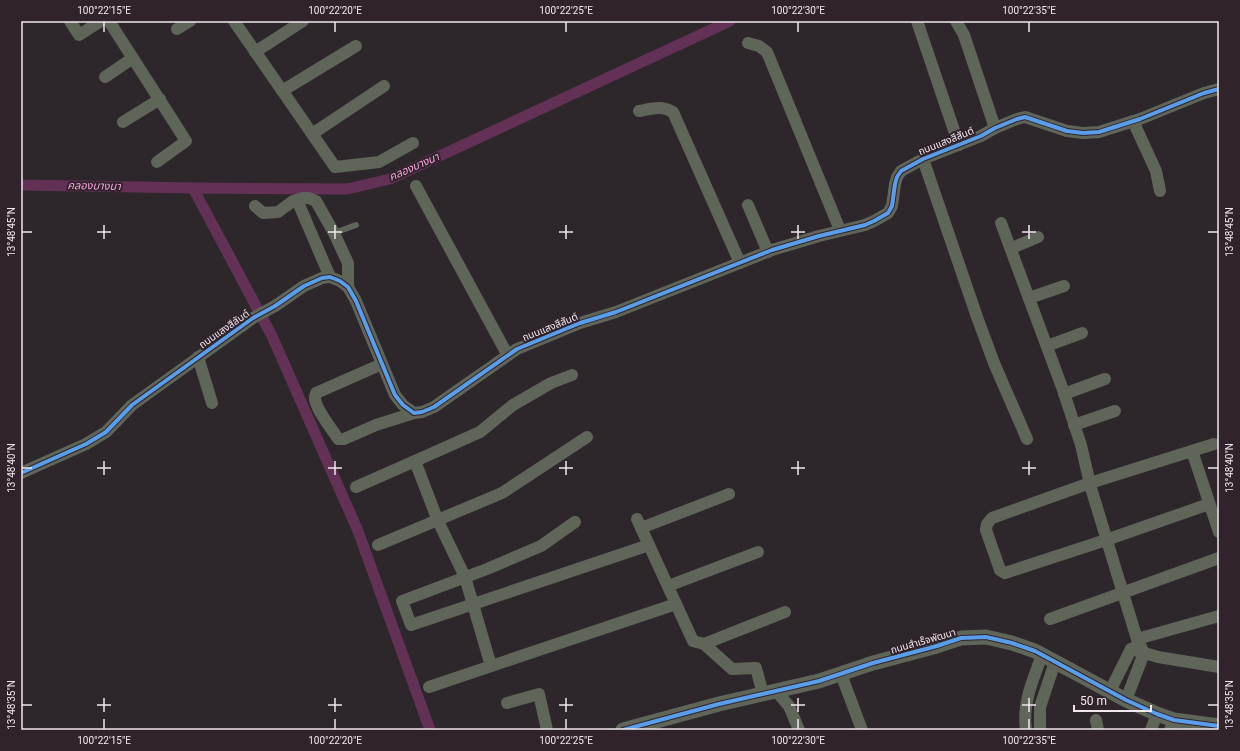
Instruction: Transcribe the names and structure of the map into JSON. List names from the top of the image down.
{
  "streets": {
    "street": ["ถนนแสงสีสันต์", "ถนนสำเร็จพัฒนา"]
  },
  "water": ["คลองบางนา"],
  "scale_bar": "50 m",
  "coordinates": [
    "100°22'15\"E",
    "100°22'20\"E",
    "100°22'25\"E",
    "100°22'30\"E",
    "100°22'35\"E",
    "13°48'45\"N",
    "13°48'40\"N",
    "13°48'35\"N"
  ]
}
